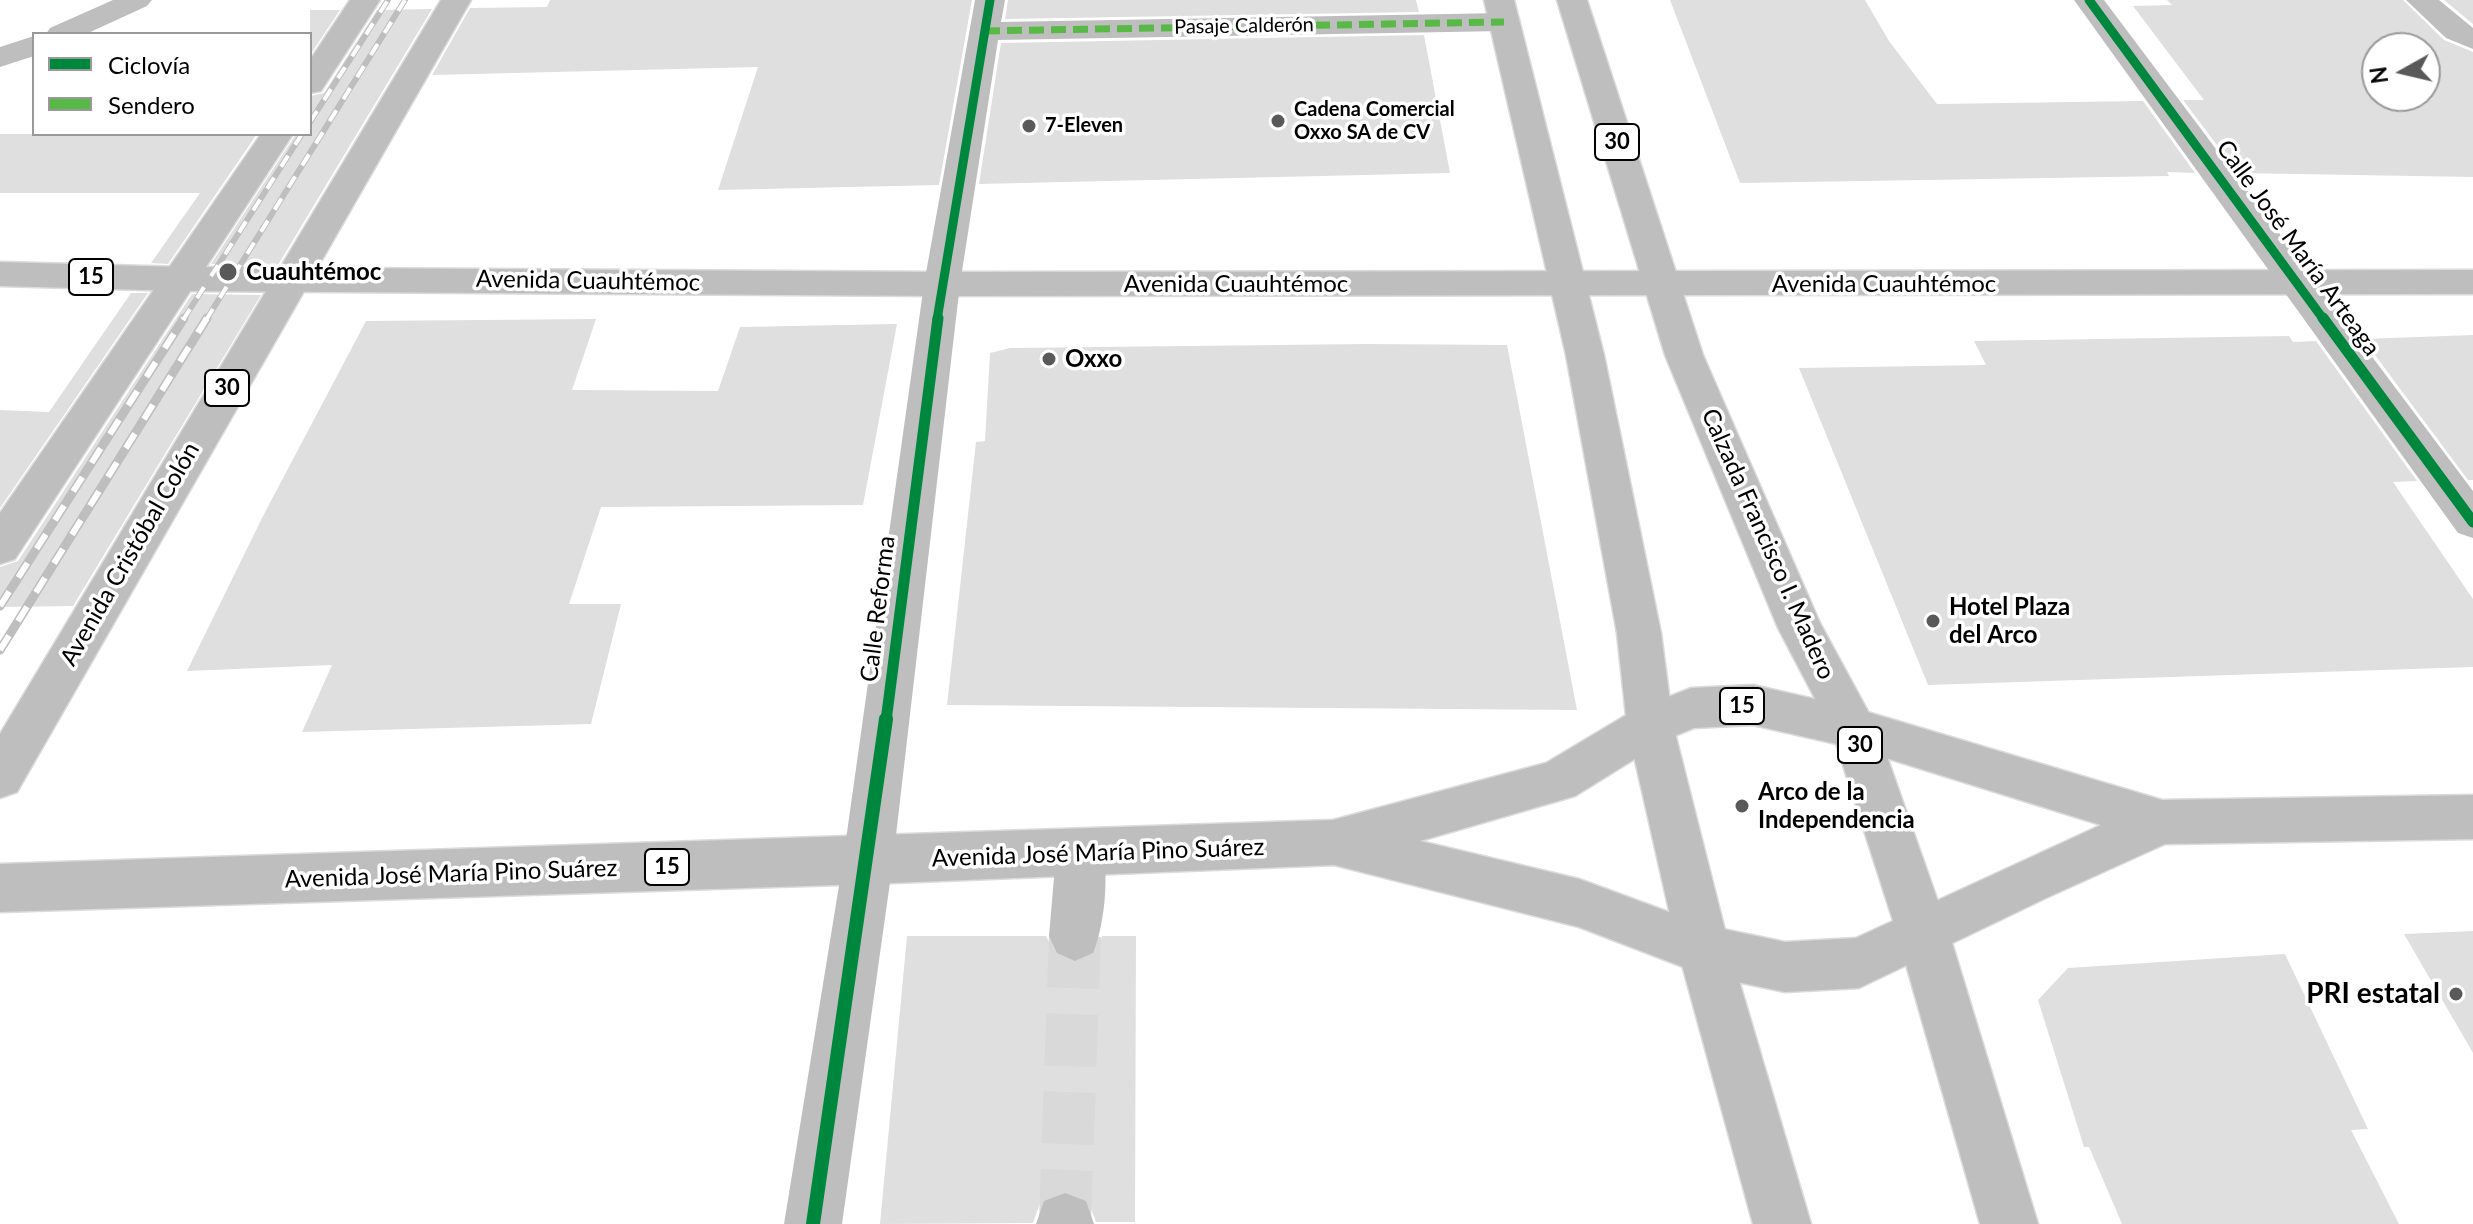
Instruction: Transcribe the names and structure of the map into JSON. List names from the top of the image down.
{
  "streets": {
    "main road": [
      "Pasaje Calderón",
      "30",
      "Calle José María Arteaga",
      "15",
      "Avenida Cuauhtémoc",
      "Calzada Francisco I. Madero",
      "Avenida Cristóbal Colón",
      "Calle Reforma",
      "Avenida José María Pino Suárez"
    ]
  },
  "crossings": [
    ["Pasaje Calderón", "Calle Reforma"],
    ["Calle José María Arteaga", "Avenida Cuauhtémoc"],
    ["Avenida Cuauhtémoc", "Calzada Francisco I. Madero"],
    ["Avenida Cuauhtémoc", "Avenida Cristóbal Colón"],
    ["Avenida Cuauhtémoc", "Calle Reforma"],
    ["Calzada Francisco I. Madero", "Avenida José María Pino Suárez"],
    ["Calle Reforma", "Avenida José María Pino Suárez"]
  ],
  "places": [
    "Cadena Comercial Oxxo SA de CV",
    "7-Eleven",
    "Cuauhtémoc",
    "Oxxo",
    "Hotel Plaza del Arco",
    "Arco de la Independencia",
    "PRI estatal"
  ],
  "legend": ["Ciclovía", "Sendero"],
  "north": "left"
}
